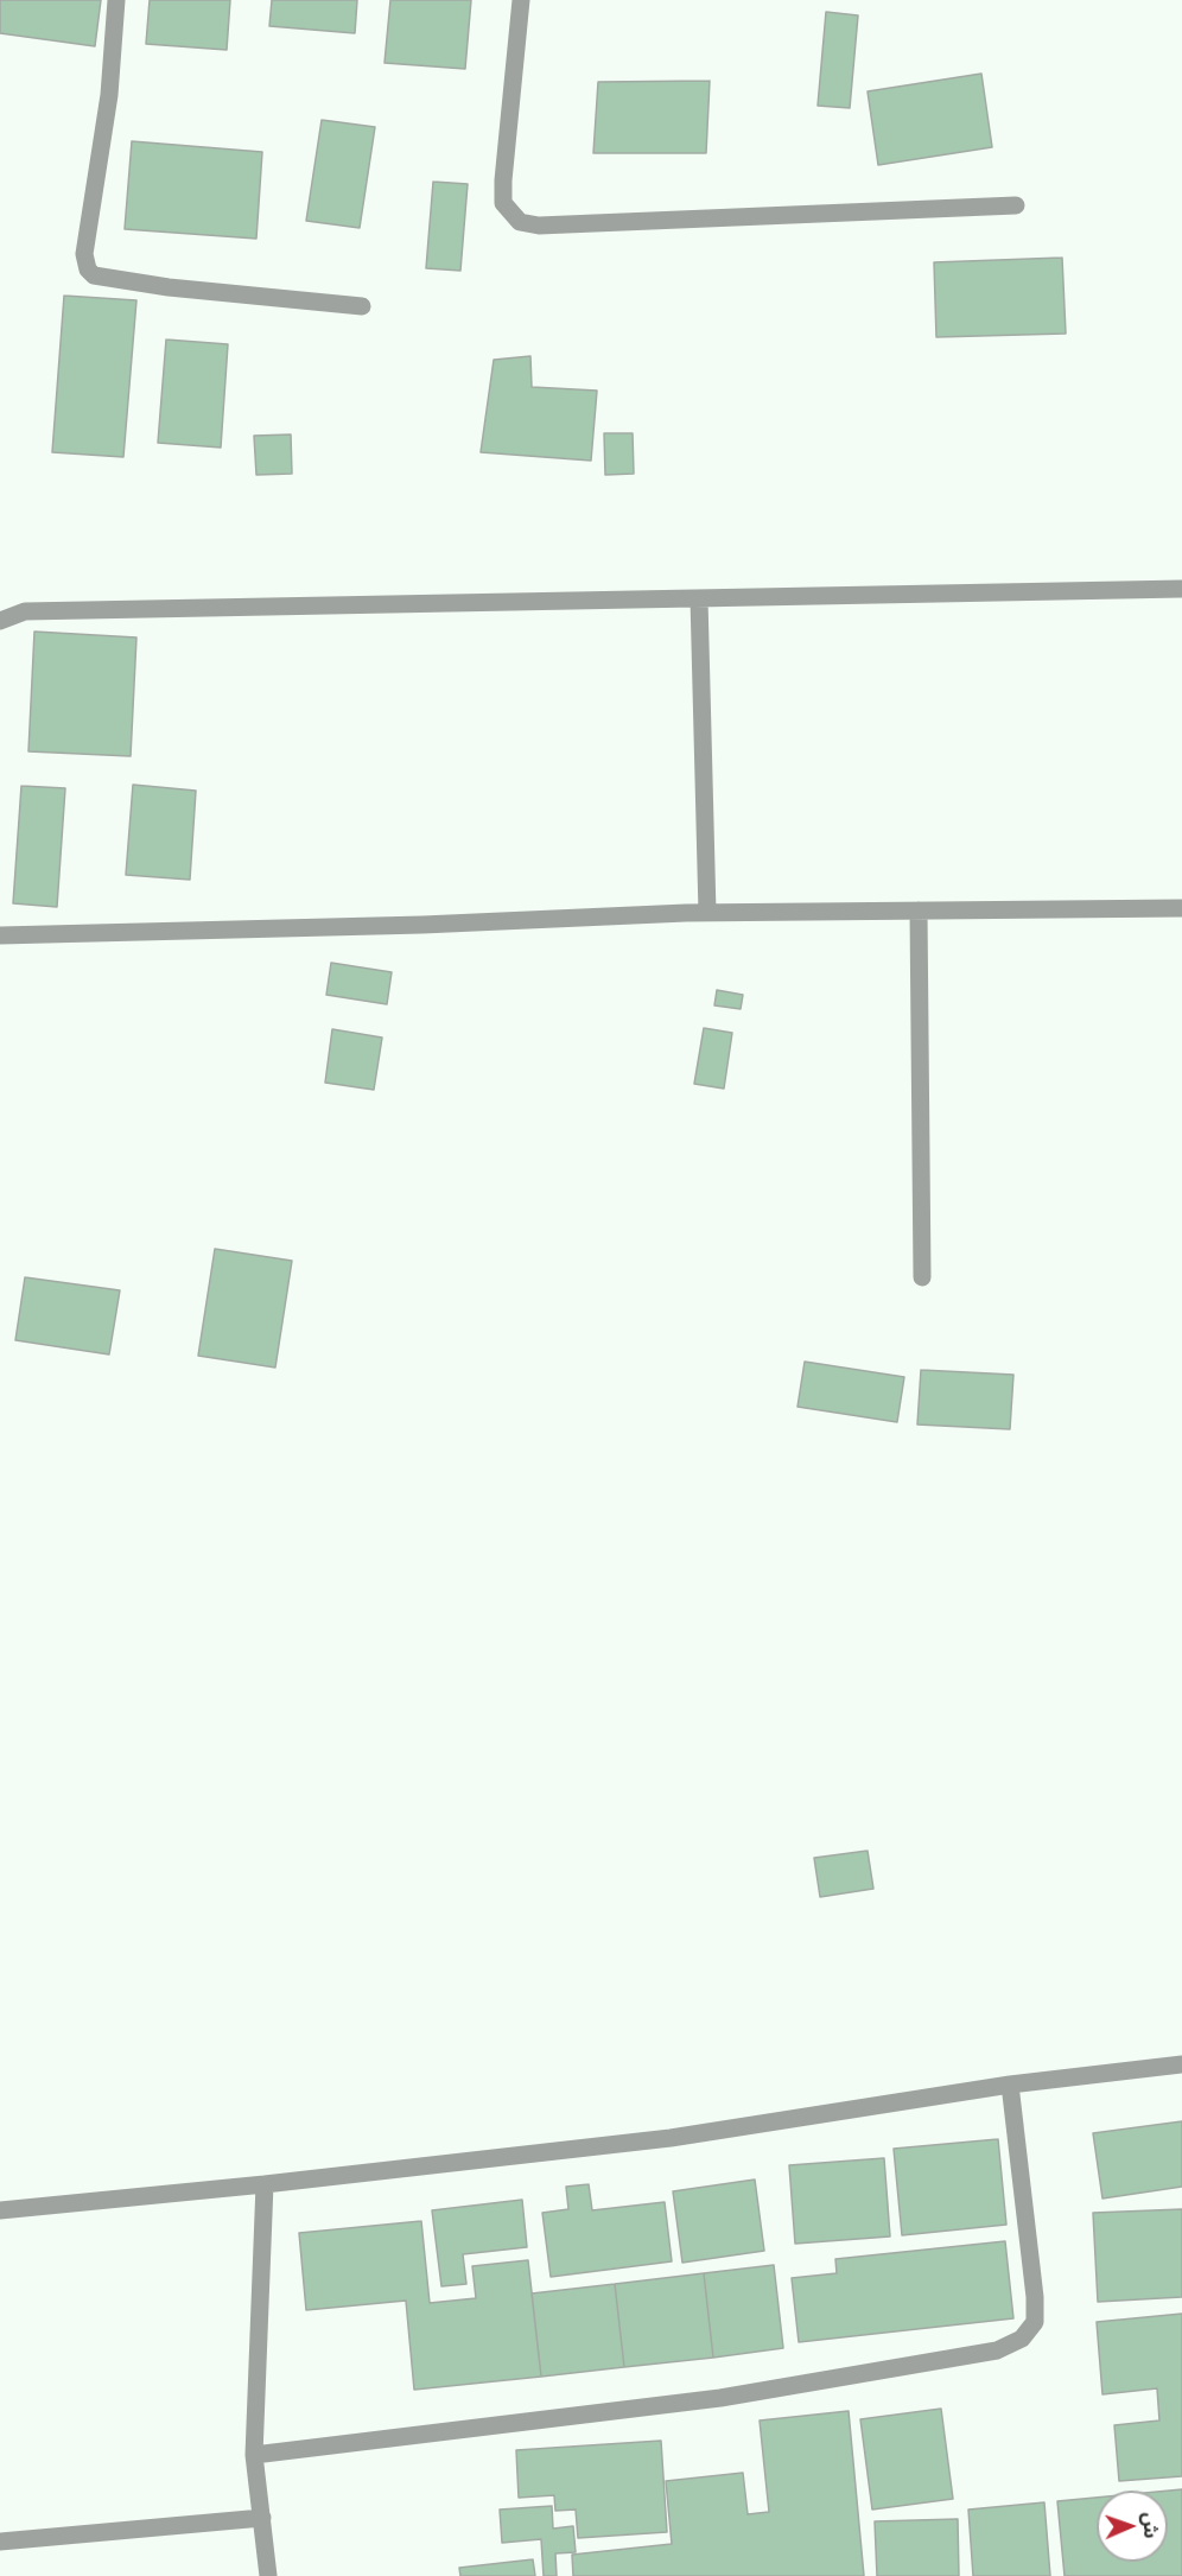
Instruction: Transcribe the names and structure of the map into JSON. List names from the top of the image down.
{
  "north": "right"
}
